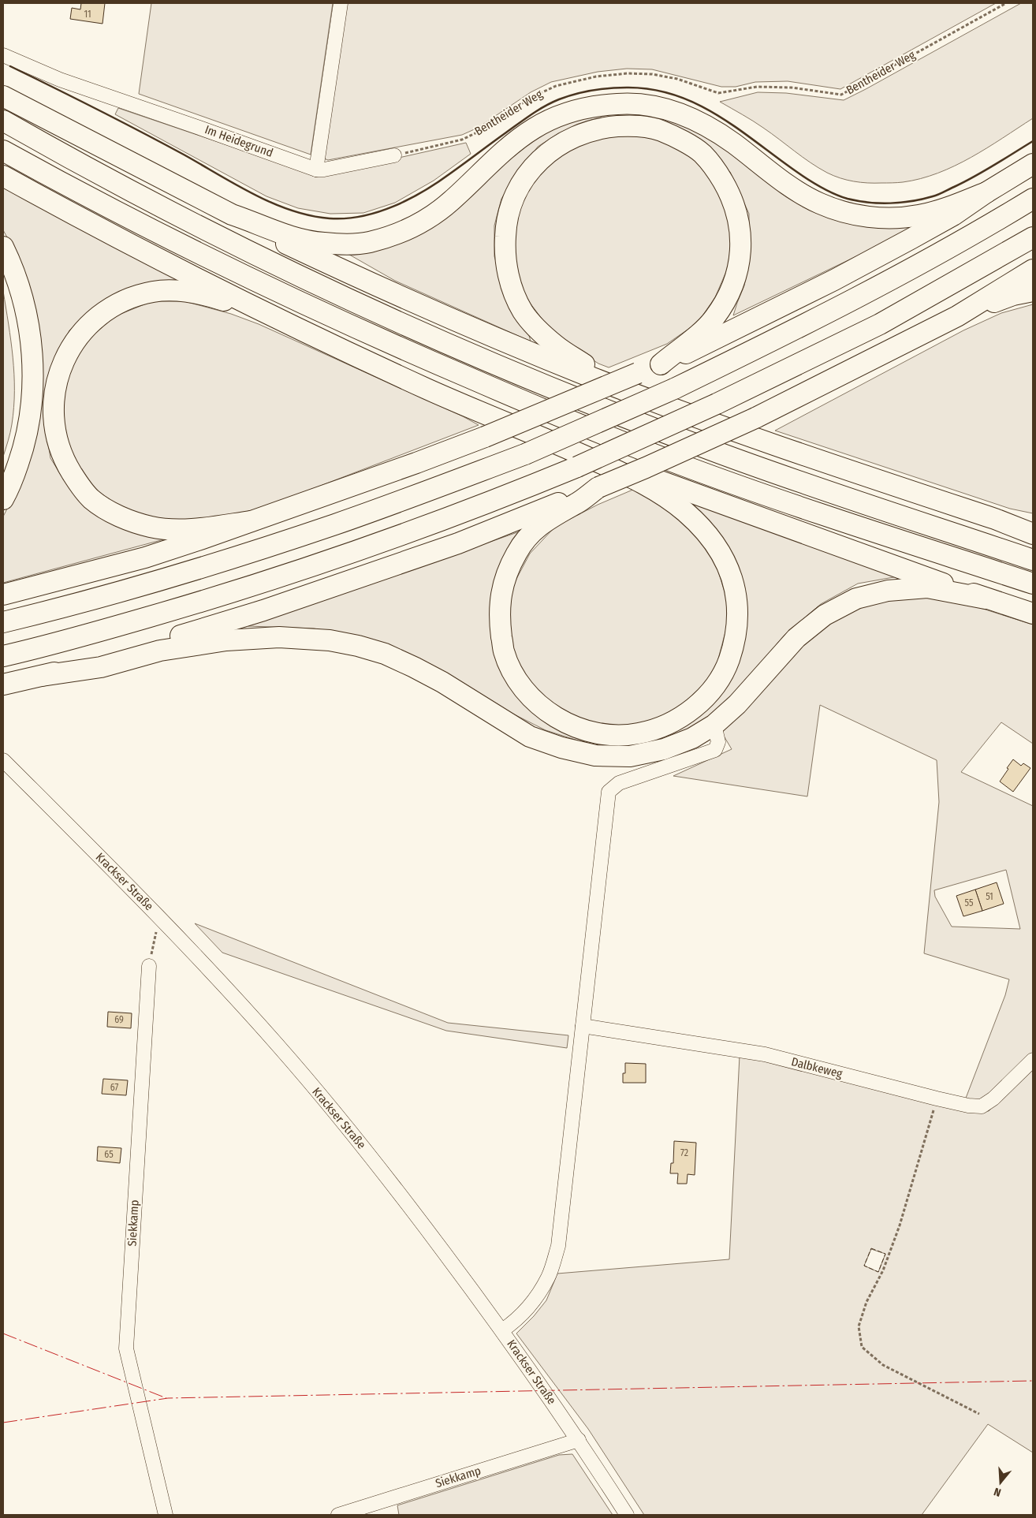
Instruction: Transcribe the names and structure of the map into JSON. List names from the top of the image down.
{
  "streets": {
    "street": [
      "Im Heidegrund",
      "Krackser Straße",
      "Dalbkeweg",
      "Siekkamp"
    ],
    "path": ["Bentheider Weg"]
  },
  "crossings": [
    ["Krackser Straße", "Siekkamp"]
  ],
  "house_numbers": [
    "11",
    "51",
    "55",
    "69",
    "67",
    "72",
    "65"
  ],
  "north": "bottom"
}
